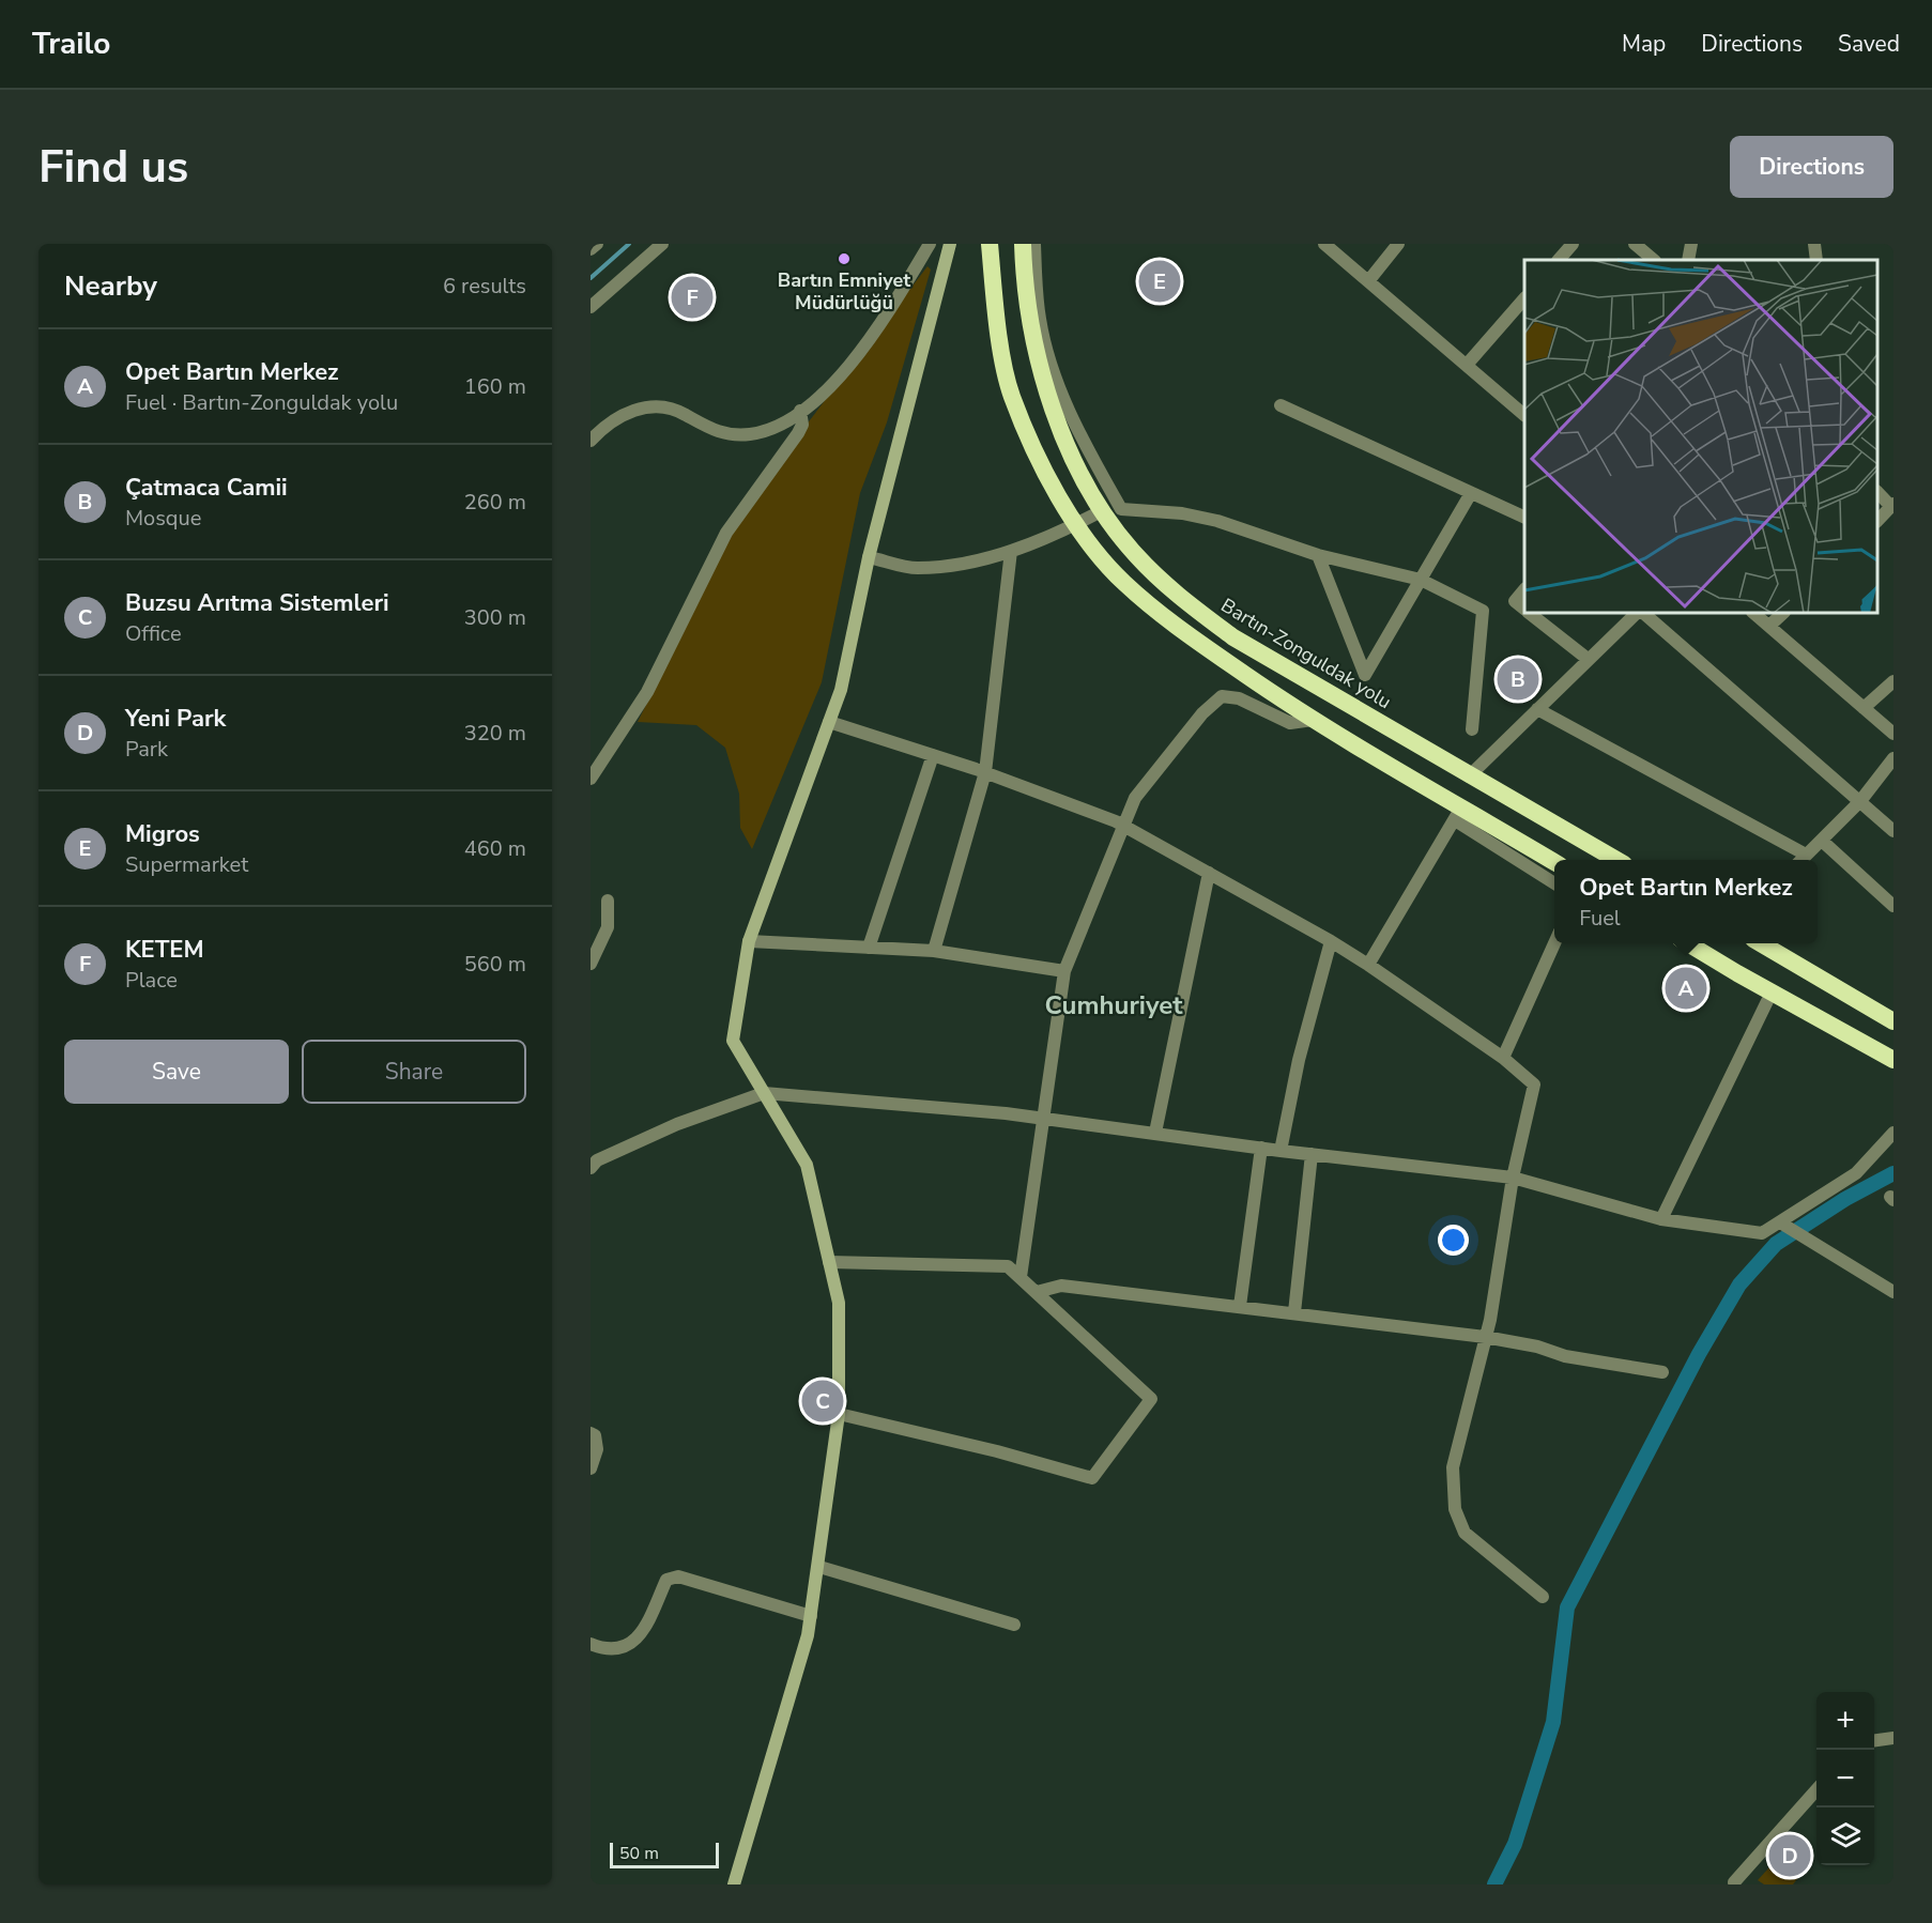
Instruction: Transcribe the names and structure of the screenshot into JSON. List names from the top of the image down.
{
  "streets": {
    "highway": ["Bartın-Zonguldak yolu"]
  },
  "districts": ["Cumhuriyet"],
  "places": ["Bartın Emniyet Müdürlüğü"],
  "scale_bar": "50 m",
  "page": {
    "header": "Trailo",
    "nav": ["Map", "Directions", "Saved"],
    "buttons": [
      "Directions",
      ["Save", "Share"]
    ],
    "title": "Find us",
    "heading": ["Nearby", "6 results"],
    "pins": [
      "E",
      "F",
      "B",
      "A",
      "C",
      "D"
    ],
    "list": [
      {
        "mark": "A",
        "name": "Opet Bartın Merkez",
        "note": "Fuel · Bartın-Zonguldak yolu",
        "value": "160 m"
      },
      {
        "mark": "B",
        "name": "Çatmaca Camii",
        "note": "Mosque",
        "value": "260 m"
      },
      {
        "mark": "C",
        "name": "Buzsu Arıtma Sistemleri",
        "note": "Office",
        "value": "300 m"
      },
      {
        "mark": "D",
        "name": "Yeni Park",
        "note": "Park",
        "value": "320 m"
      },
      {
        "mark": "E",
        "name": "Migros",
        "note": "Supermarket",
        "value": "460 m"
      },
      {
        "mark": "F",
        "name": "KETEM",
        "note": "Place",
        "value": "560 m"
      }
    ],
    "popup": ["Opet Bartın Merkez", "Fuel"],
    "map_buttons": ["+", "−"],
    "scale": "50 m"
  }
}
